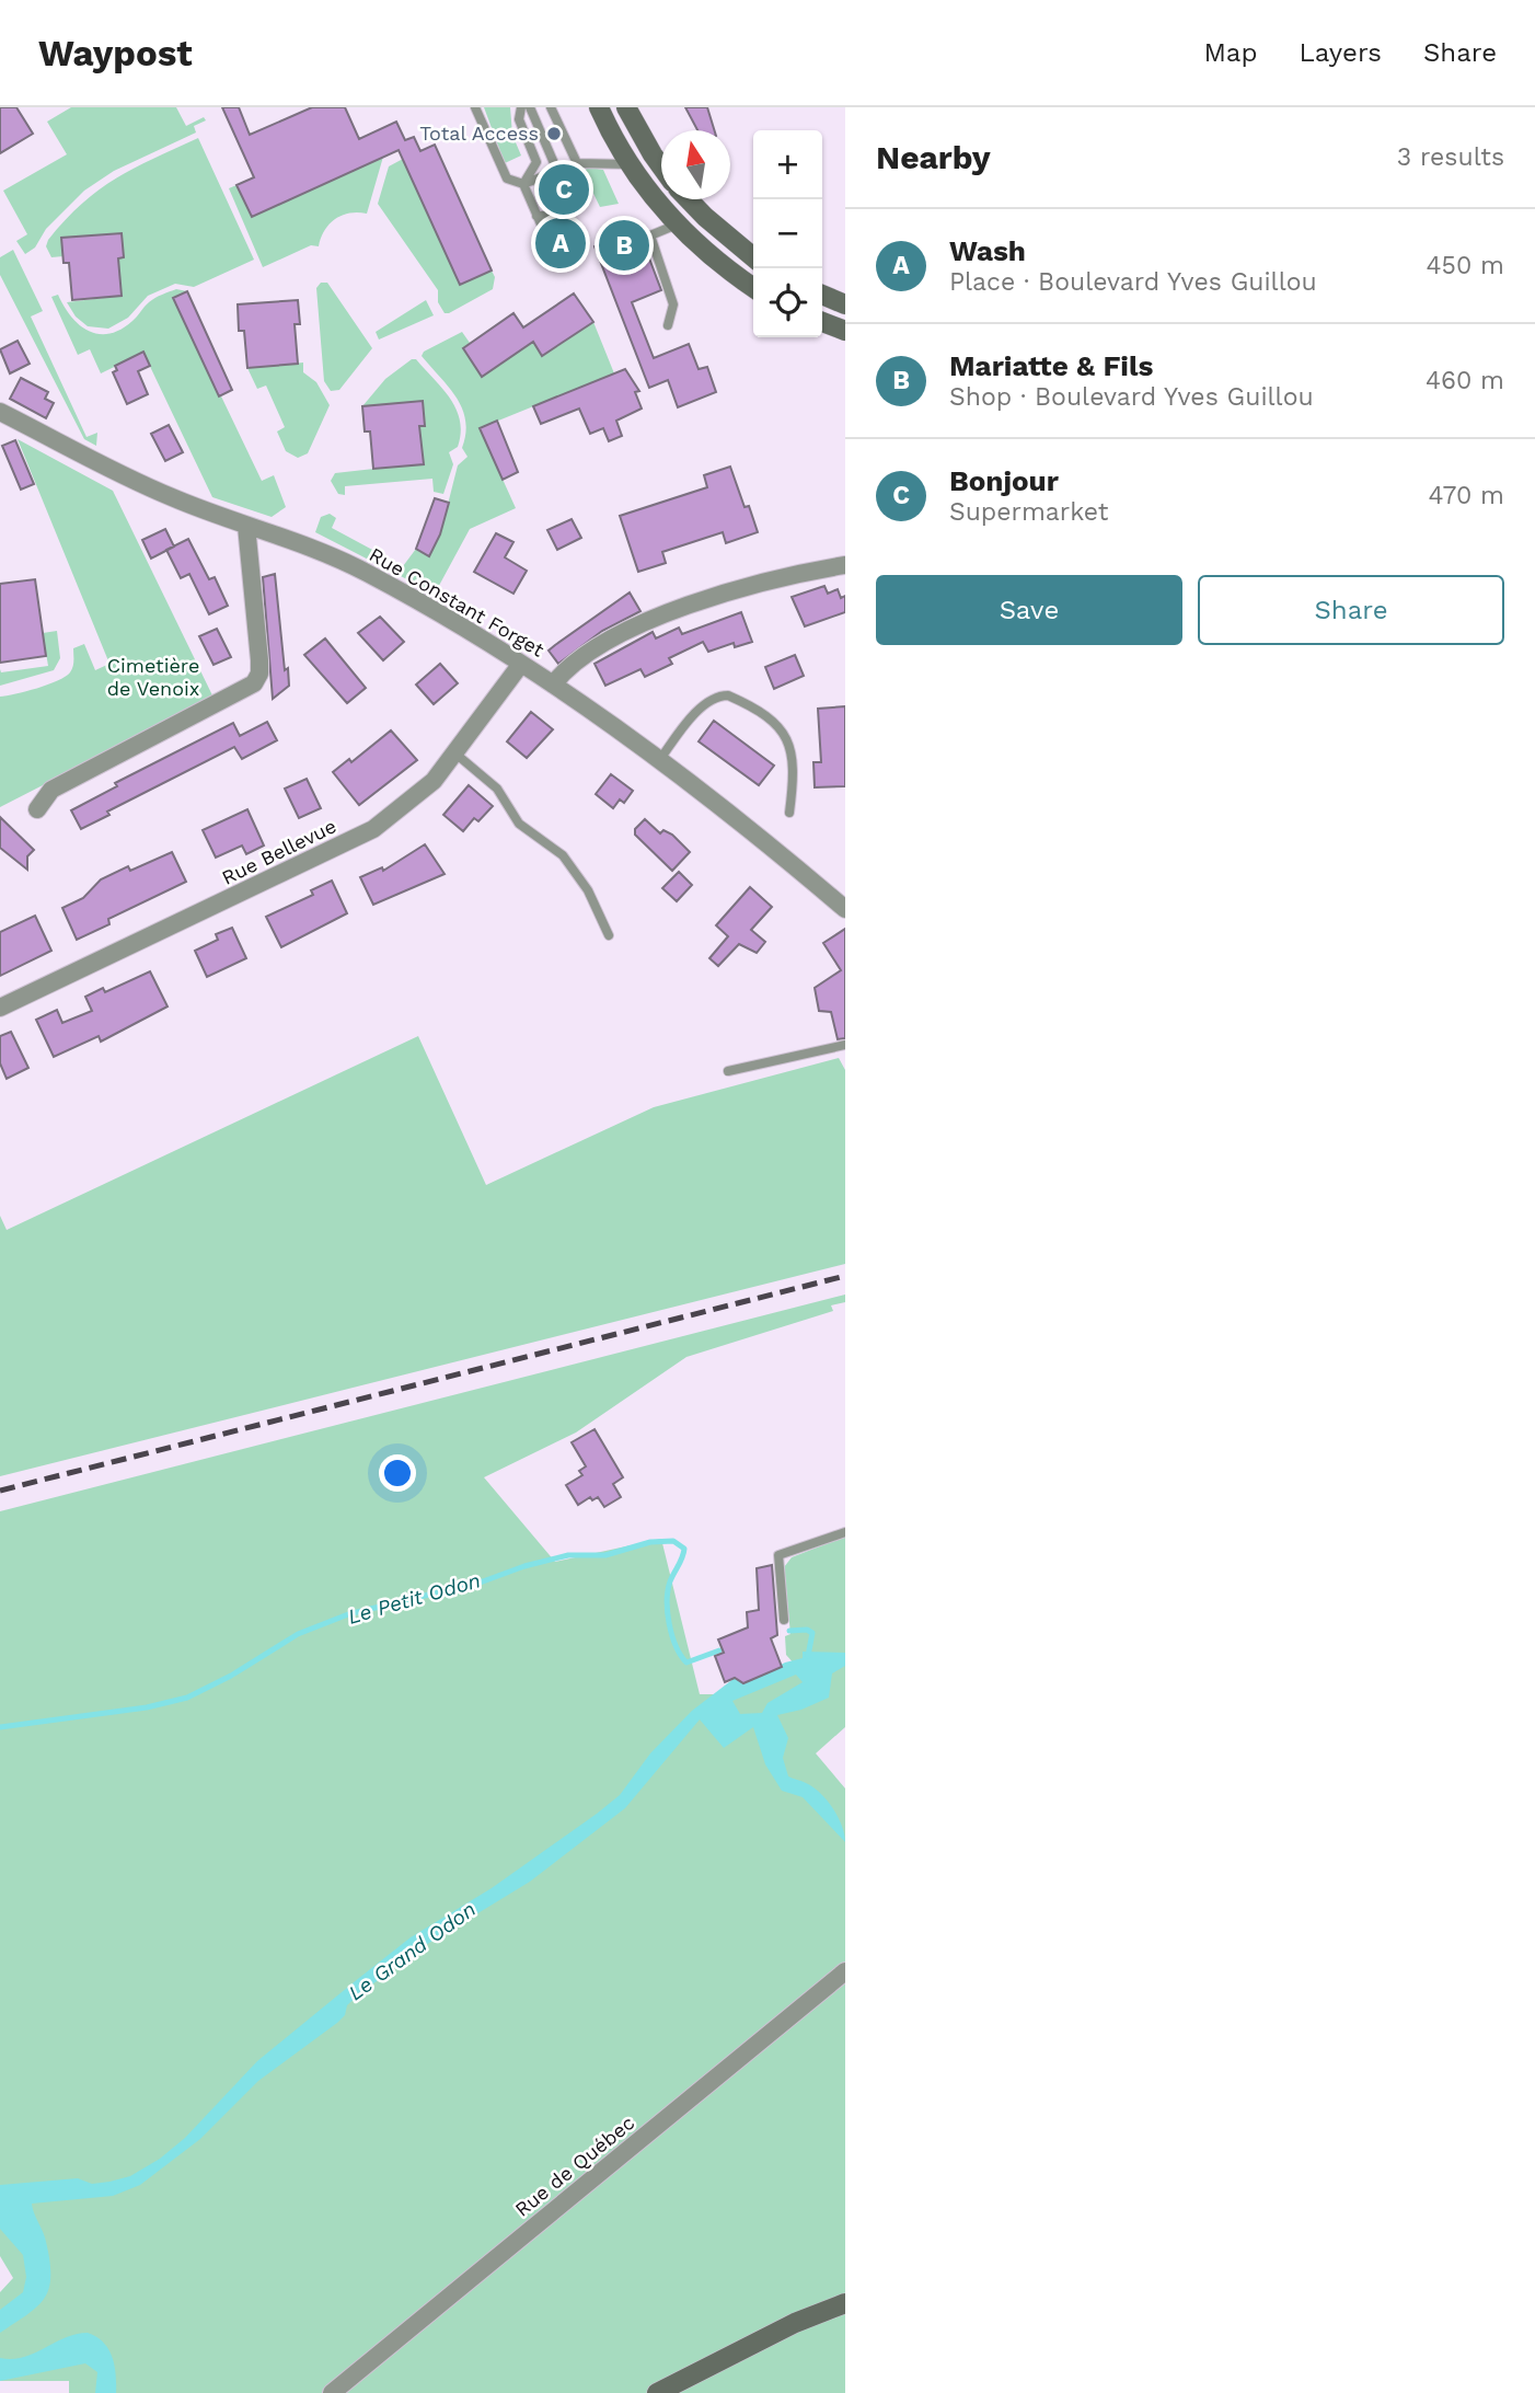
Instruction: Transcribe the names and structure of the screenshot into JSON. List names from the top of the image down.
{
  "streets": {
    "street": ["Rue Constant Forget", "Rue Bellevue", "Rue de Québec"]
  },
  "crossings": [
    ["Rue Constant Forget", "Rue Bellevue"]
  ],
  "water": ["Le Petit Odon", "Le Grand Odon"],
  "parks": ["Cimetière de Venoix"],
  "places": ["Total Access"],
  "north": "top",
  "page": {
    "header": "Waypost",
    "nav": ["Map", "Layers", "Share"],
    "heading": ["Nearby", "3 results"],
    "map_buttons": ["+", "−"],
    "pins": ["C", "A", "B"],
    "list": [
      {
        "mark": "A",
        "name": "Wash",
        "note": "Place · Boulevard Yves Guillou",
        "value": "450 m"
      },
      {
        "mark": "B",
        "name": "Mariatte & Fils",
        "note": "Shop · Boulevard Yves Guillou",
        "value": "460 m"
      },
      {
        "mark": "C",
        "name": "Bonjour",
        "note": "Supermarket",
        "value": "470 m"
      }
    ],
    "buttons": ["Save", "Share"]
  }
}
